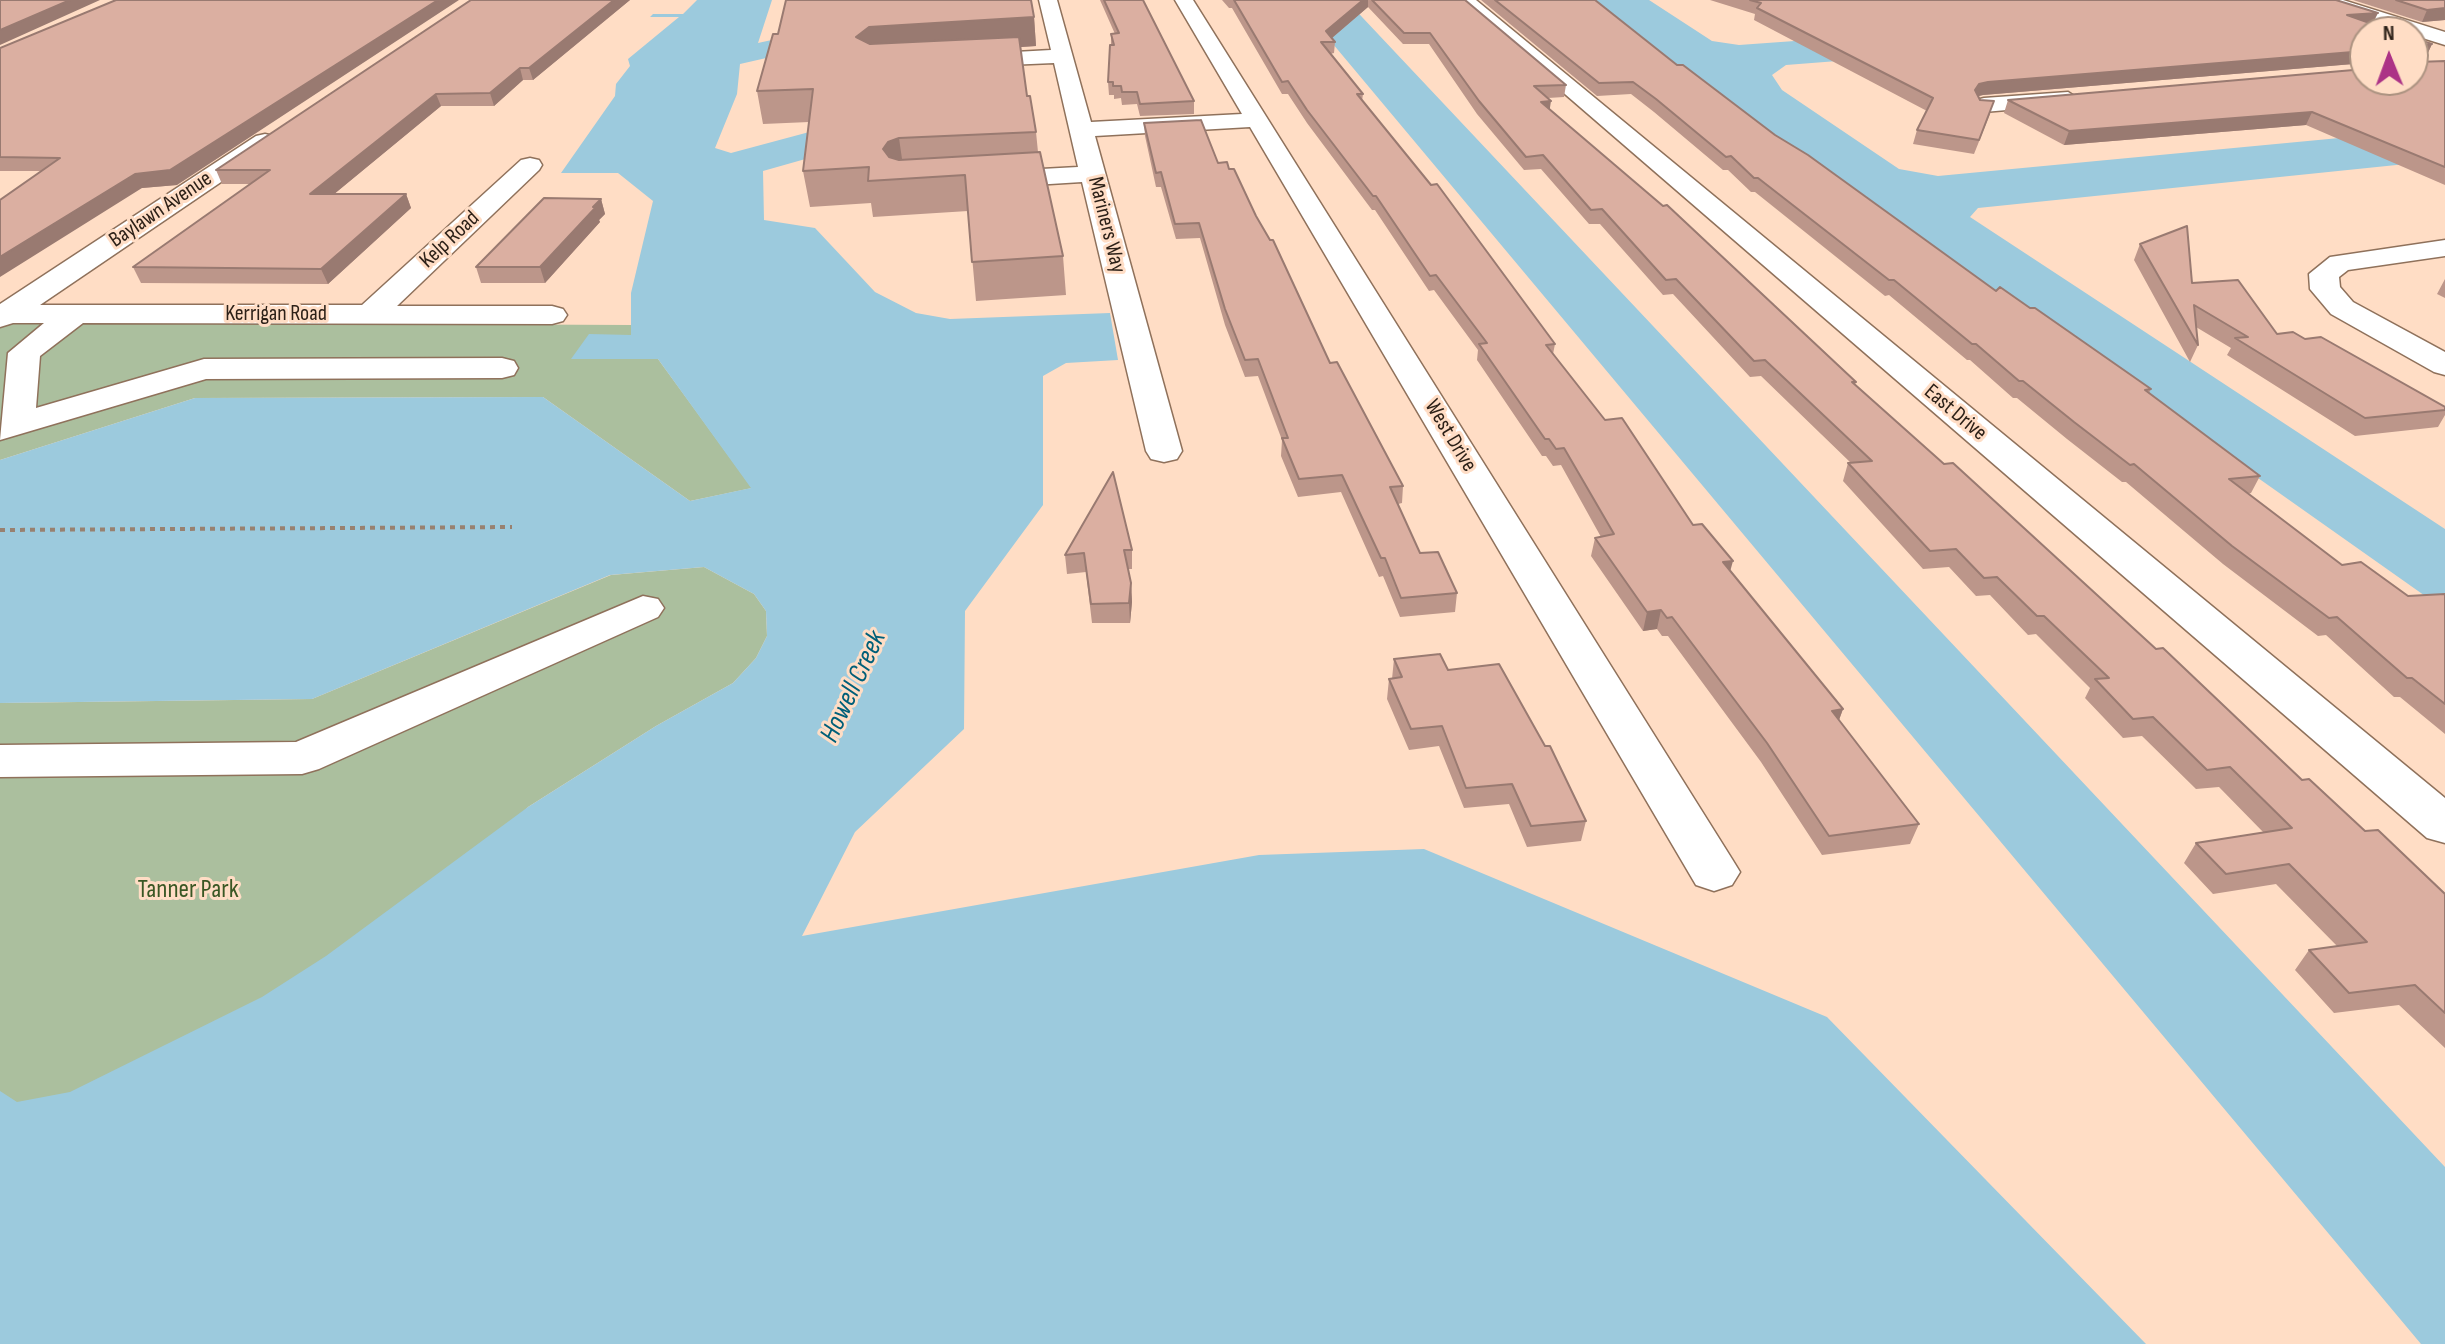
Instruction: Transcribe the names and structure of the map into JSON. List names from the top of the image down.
{
  "streets": {
    "street": [
      "Baylawn Avenue",
      "Mariners Way",
      "Kelp Road",
      "Kerrigan Road",
      "East Drive",
      "West Drive"
    ]
  },
  "crossings": [
    ["Baylawn Avenue", "Kerrigan Road"],
    ["Kelp Road", "Kerrigan Road"]
  ],
  "water": ["Howell Creek"],
  "parks": ["Tanner Park"],
  "north": "top"
}
